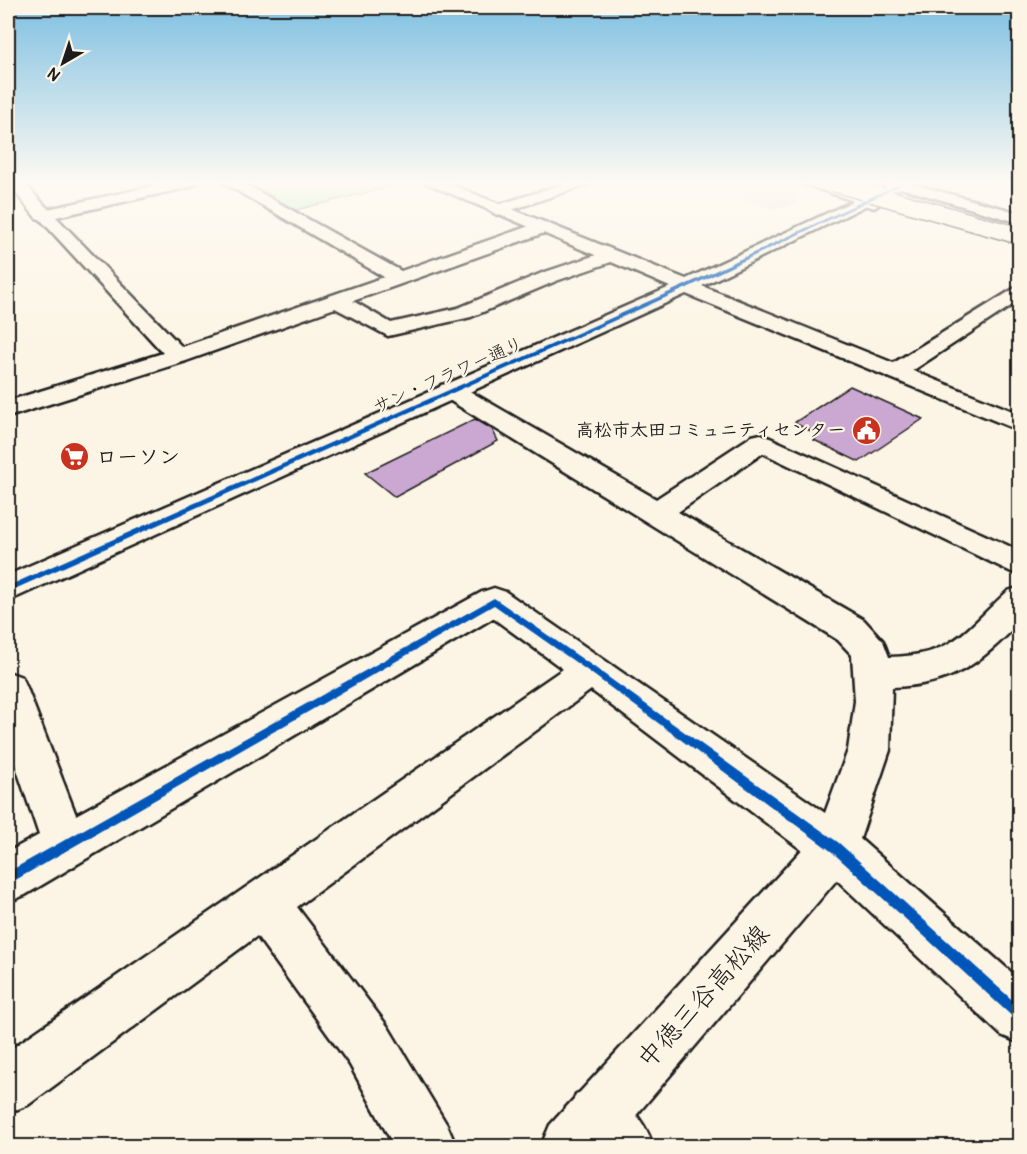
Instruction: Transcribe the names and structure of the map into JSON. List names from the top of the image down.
{
  "streets": {
    "main road": ["サン・フラワー通り", "中徳三谷高松線"]
  },
  "places": {
    "public building": ["高松市太田コミュニティセンター"],
    "supermarket": ["ローソン"]
  },
  "north": "bottom left"
}
